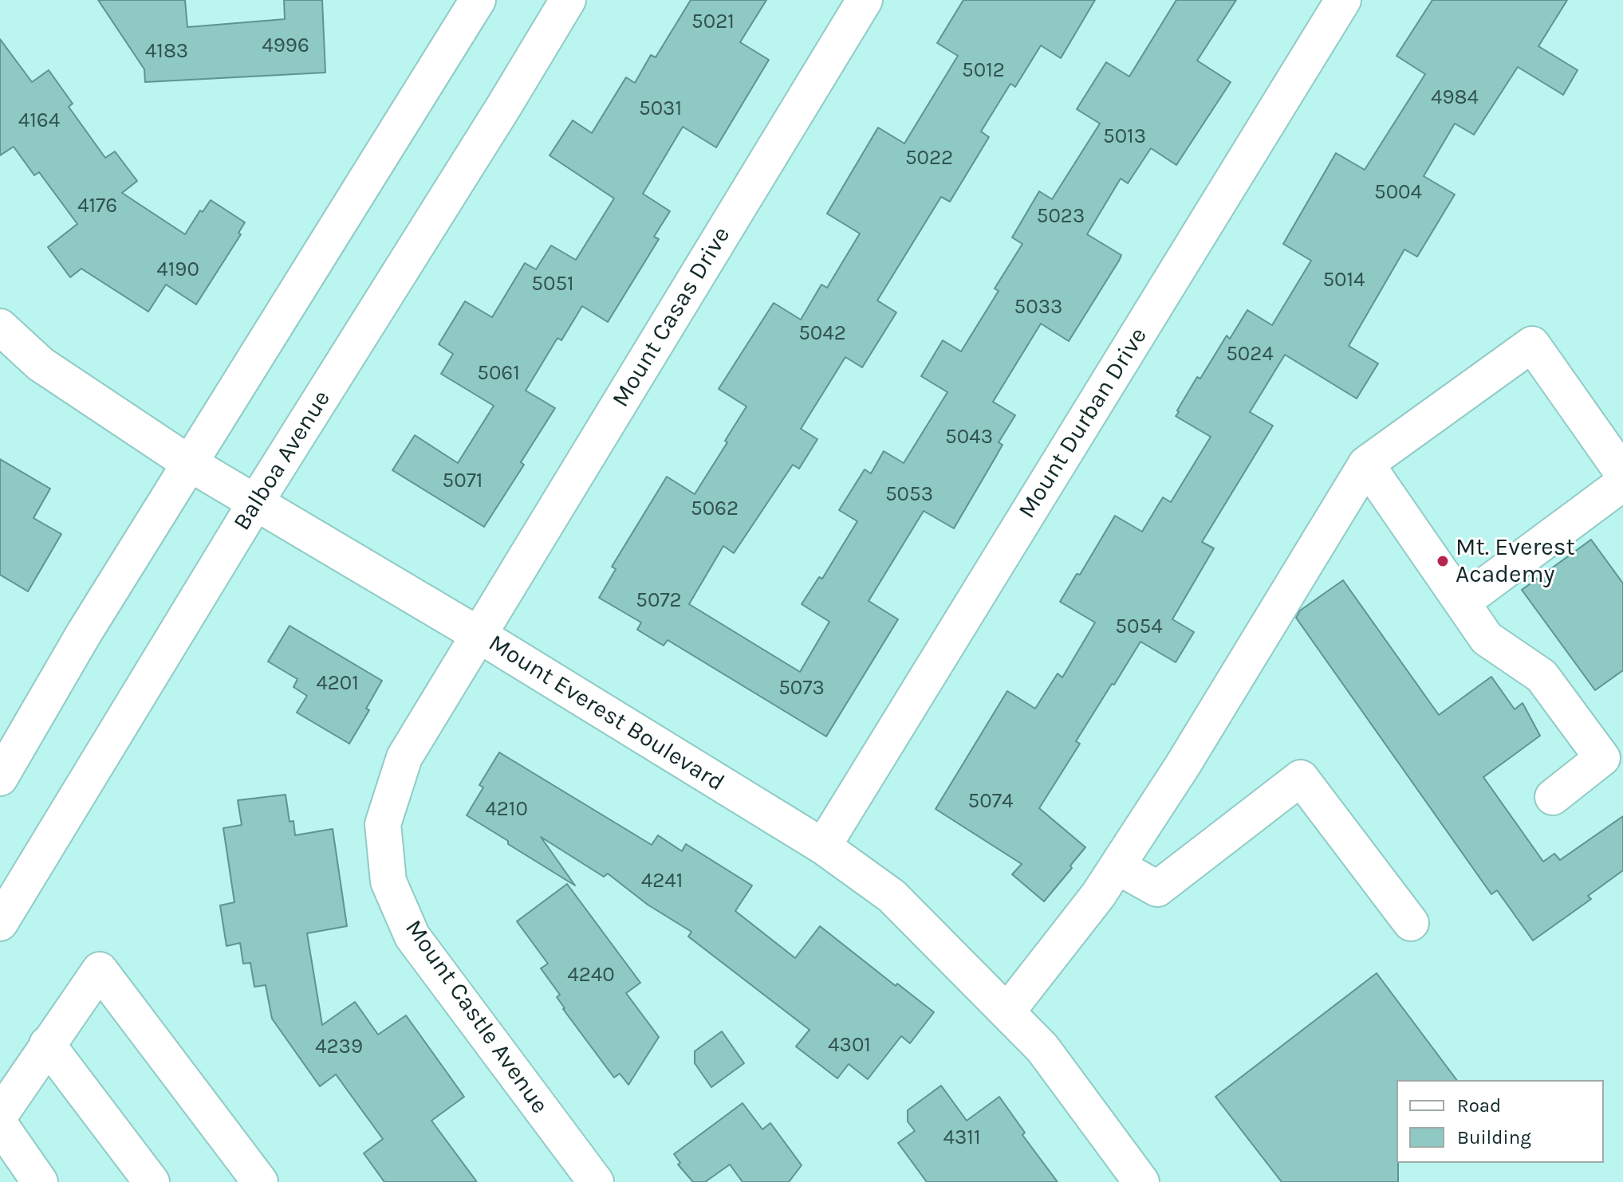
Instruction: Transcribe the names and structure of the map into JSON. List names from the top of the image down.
{
  "streets": {
    "street": [
      "Mount Casas Drive",
      "Mount Durban Drive",
      "Balboa Avenue",
      "Mount Everest Boulevard",
      "Mount Castle Avenue"
    ]
  },
  "crossings": [
    ["Mount Casas Drive", "Mount Everest Boulevard"],
    ["Mount Casas Drive", "Mount Castle Avenue"],
    ["Mount Durban Drive", "Mount Everest Boulevard"],
    ["Balboa Avenue", "Mount Everest Boulevard"],
    ["Mount Everest Boulevard", "Mount Castle Avenue"]
  ],
  "places": ["Mt. Everest Academy"],
  "house_numbers": [
    "5021",
    "4996",
    "4183",
    "5012",
    "4984",
    "5031",
    "4164",
    "5013",
    "5022",
    "5004",
    "4176",
    "5023",
    "4190",
    "5014",
    "5051",
    "5033",
    "5042",
    "5024",
    "5061",
    "5043",
    "5071",
    "5053",
    "5062",
    "5072",
    "5054",
    "4201",
    "5073",
    "5074",
    "4210",
    "4241",
    "4240",
    "4301",
    "4239",
    "4311"
  ],
  "legend": ["Road", "Building"]
}
